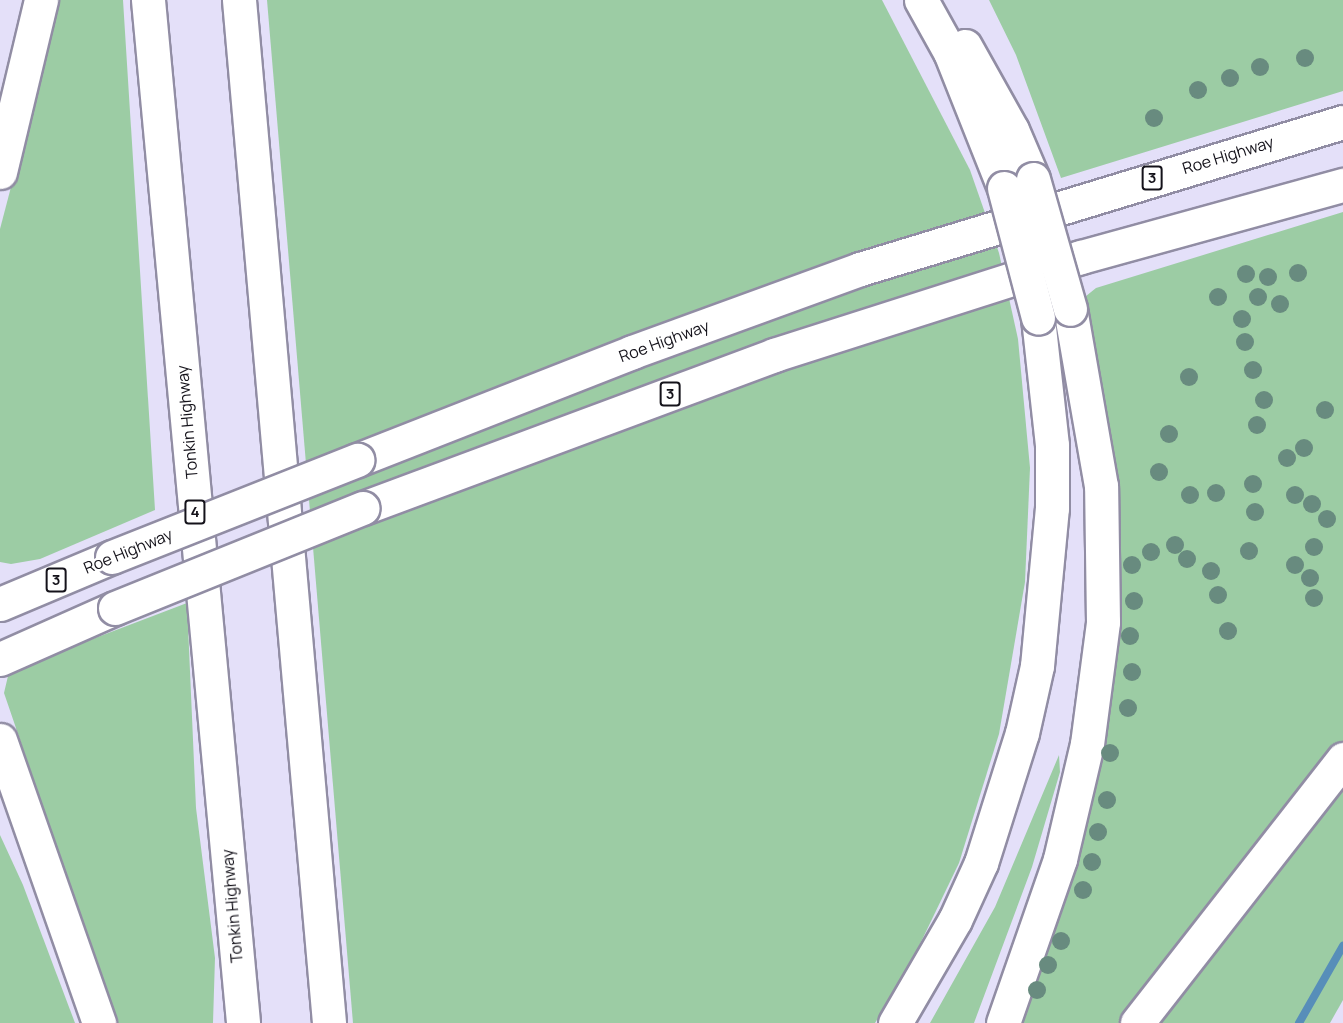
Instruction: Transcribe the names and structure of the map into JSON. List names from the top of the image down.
{
  "streets": {
    "highway": [
      "Roe Highway",
      "3",
      "Tonkin Highway",
      "4"
    ]
  }
}
